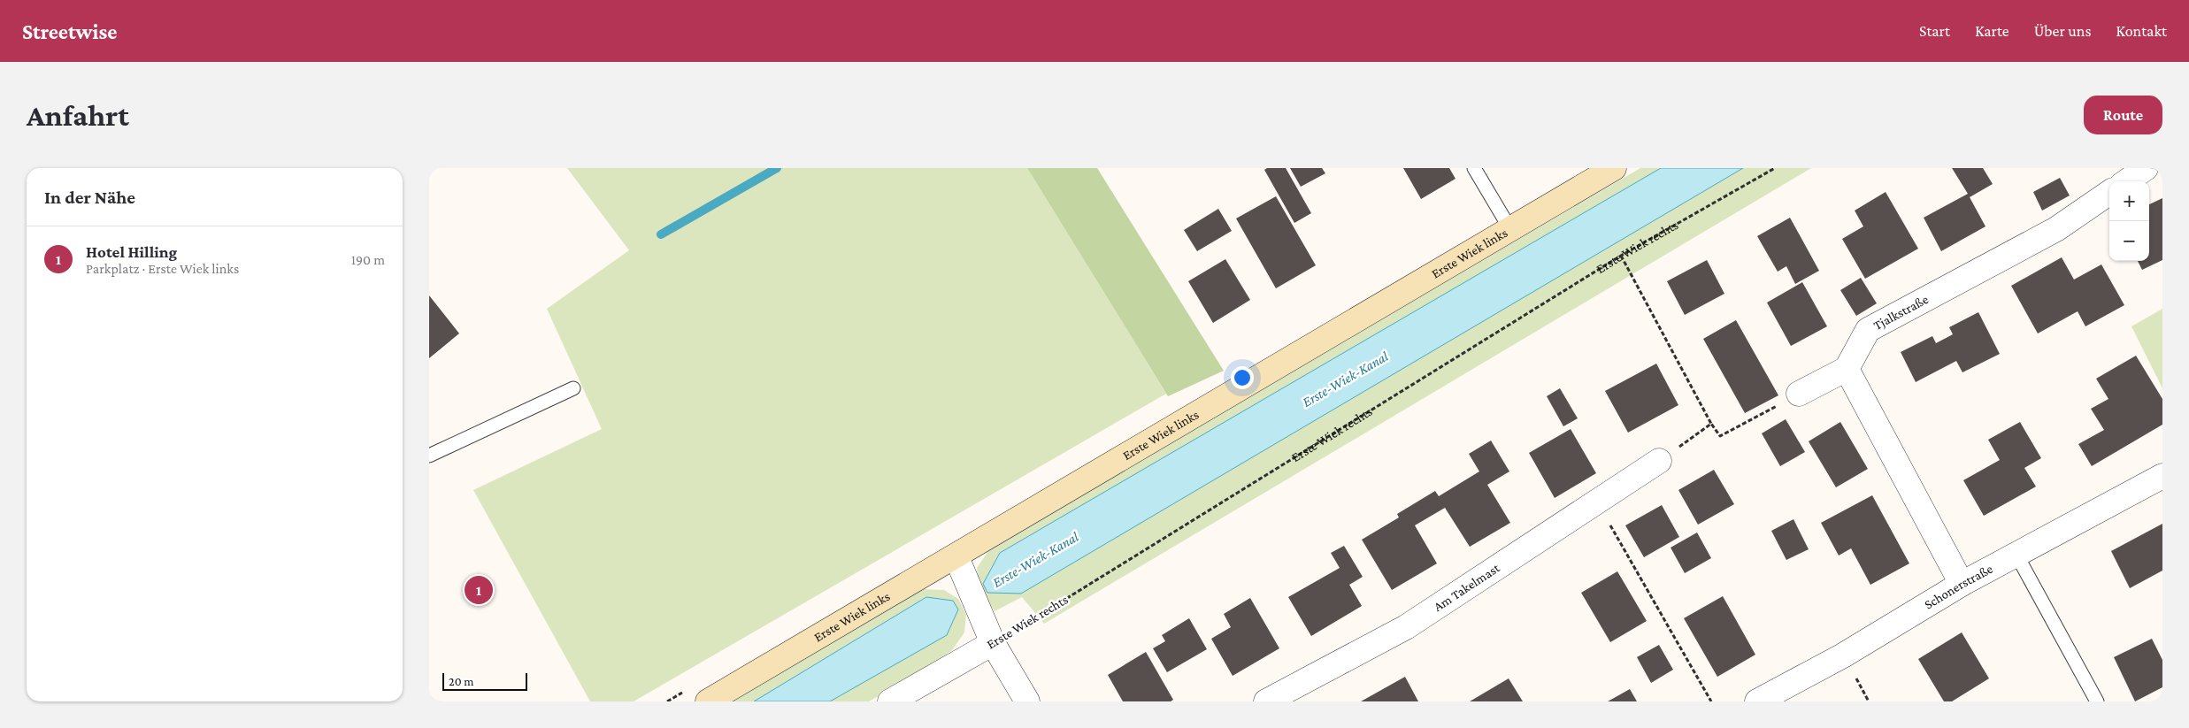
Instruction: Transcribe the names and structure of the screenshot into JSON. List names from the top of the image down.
{
  "streets": {
    "street": [
      "Erste Wiek rechts",
      "Erste Wiek links",
      "Tjalkstraße",
      "Schonerstraße",
      "Am Takelmast"
    ]
  },
  "water": ["Erste-Wiek-Kanal"],
  "scale_bar": "20 m",
  "page": {
    "header": "Streetwise",
    "nav": [
      "Start",
      "Karte",
      "Über uns",
      "Kontakt"
    ],
    "buttons": "Route",
    "title": "Anfahrt",
    "heading": "In der Nähe",
    "map_buttons": ["+", "−"],
    "list": [
      {
        "mark": "1",
        "name": "Hotel Hilling",
        "note": "Parkplatz · Erste Wiek links",
        "value": "190 m"
      }
    ],
    "pins": "1",
    "scale": "20 m"
  }
}
